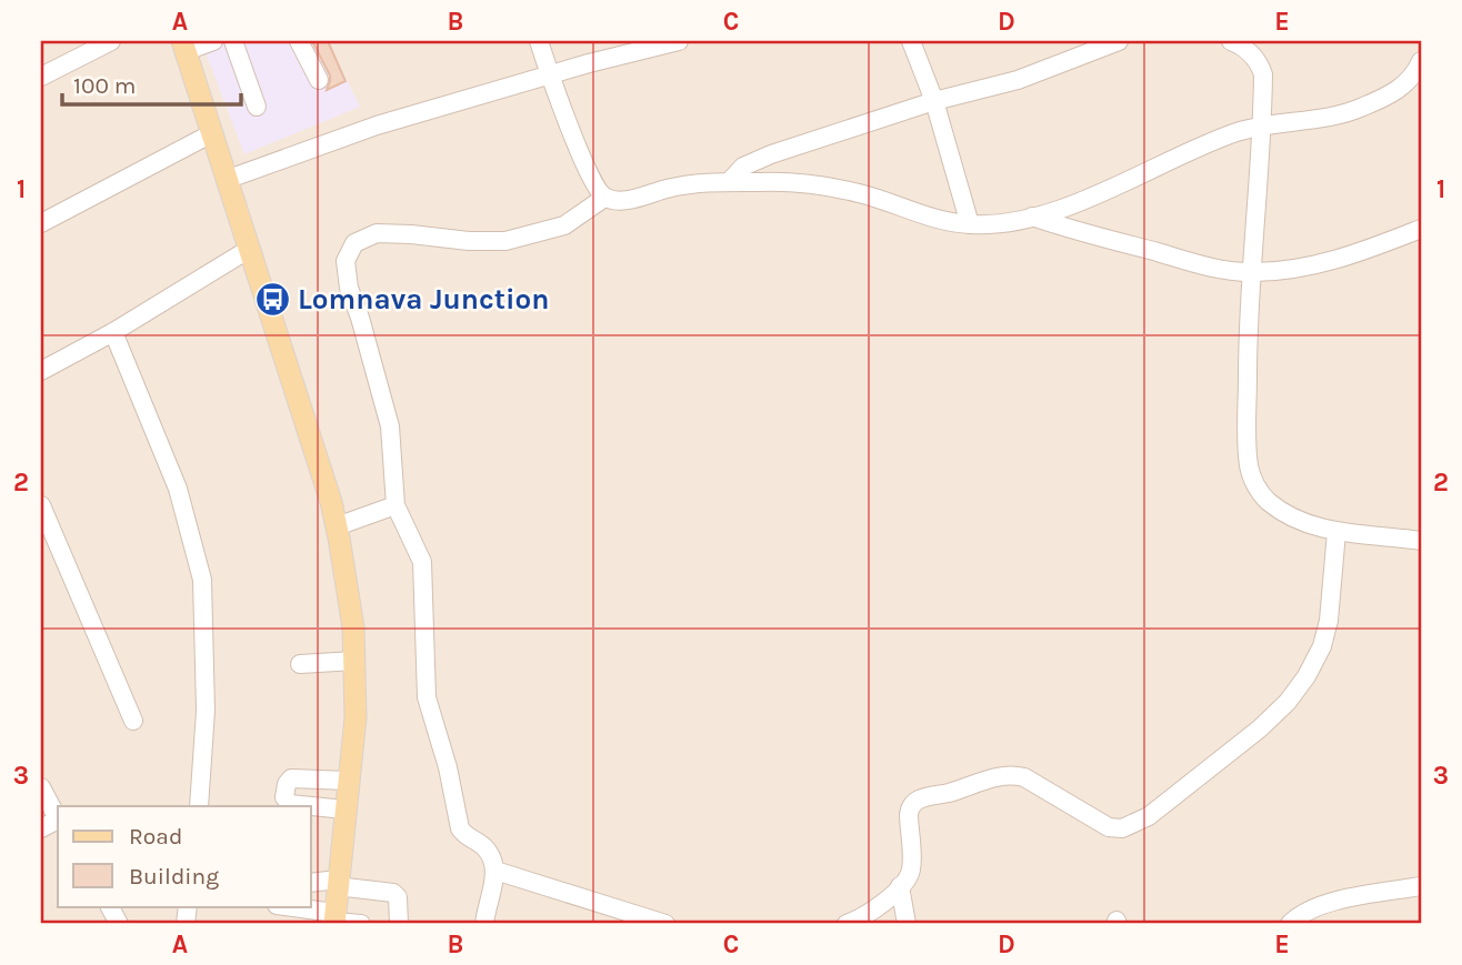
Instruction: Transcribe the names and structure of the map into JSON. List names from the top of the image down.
{
  "places": {
    "bus stop": ["Lomnava Junction"]
  },
  "legend": ["Road", "Building"],
  "scale_bar": "100 m",
  "grid": {
    "columns": [
      "A",
      "B",
      "C",
      "D",
      "E"
    ],
    "rows": ["1", "2", "3"]
  }
}
